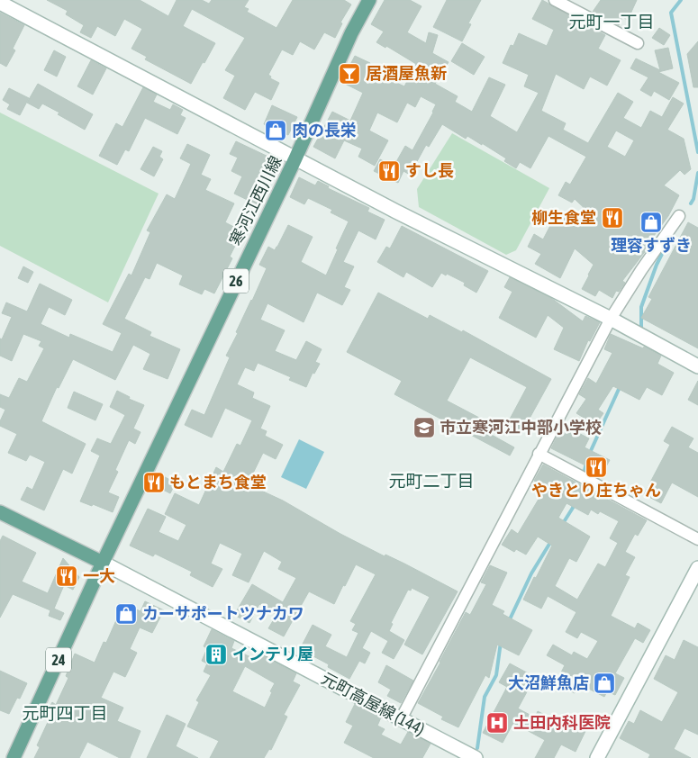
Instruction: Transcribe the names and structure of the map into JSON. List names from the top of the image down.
{
  "streets": {
    "main road": ["寒河江西川線", "26", "24"],
    "street": ["元町高屋線 (144)"]
  },
  "crossings": [
    ["寒河江西川線", "24"],
    ["寒河江西川線", "元町高屋線 (144)"],
    ["24", "元町高屋線 (144)"]
  ],
  "districts": ["元町一丁目", "元町二丁目", "元町四丁目"],
  "places": {
    "bar": ["居酒屋魚新"],
    "shop": [
      "肉の長栄",
      "理容すずき",
      "カーサポートツナカワ",
      "大沼鮮魚店"
    ],
    "restaurant": [
      "すし長",
      "柳生食堂",
      "やきとり庄ちゃん",
      "もとまち食堂",
      "一大"
    ],
    "school or university": ["市立寒河江中部小学校"],
    "building": ["インテリ屋"],
    "hospital": ["土田内科医院"]
  }
}
